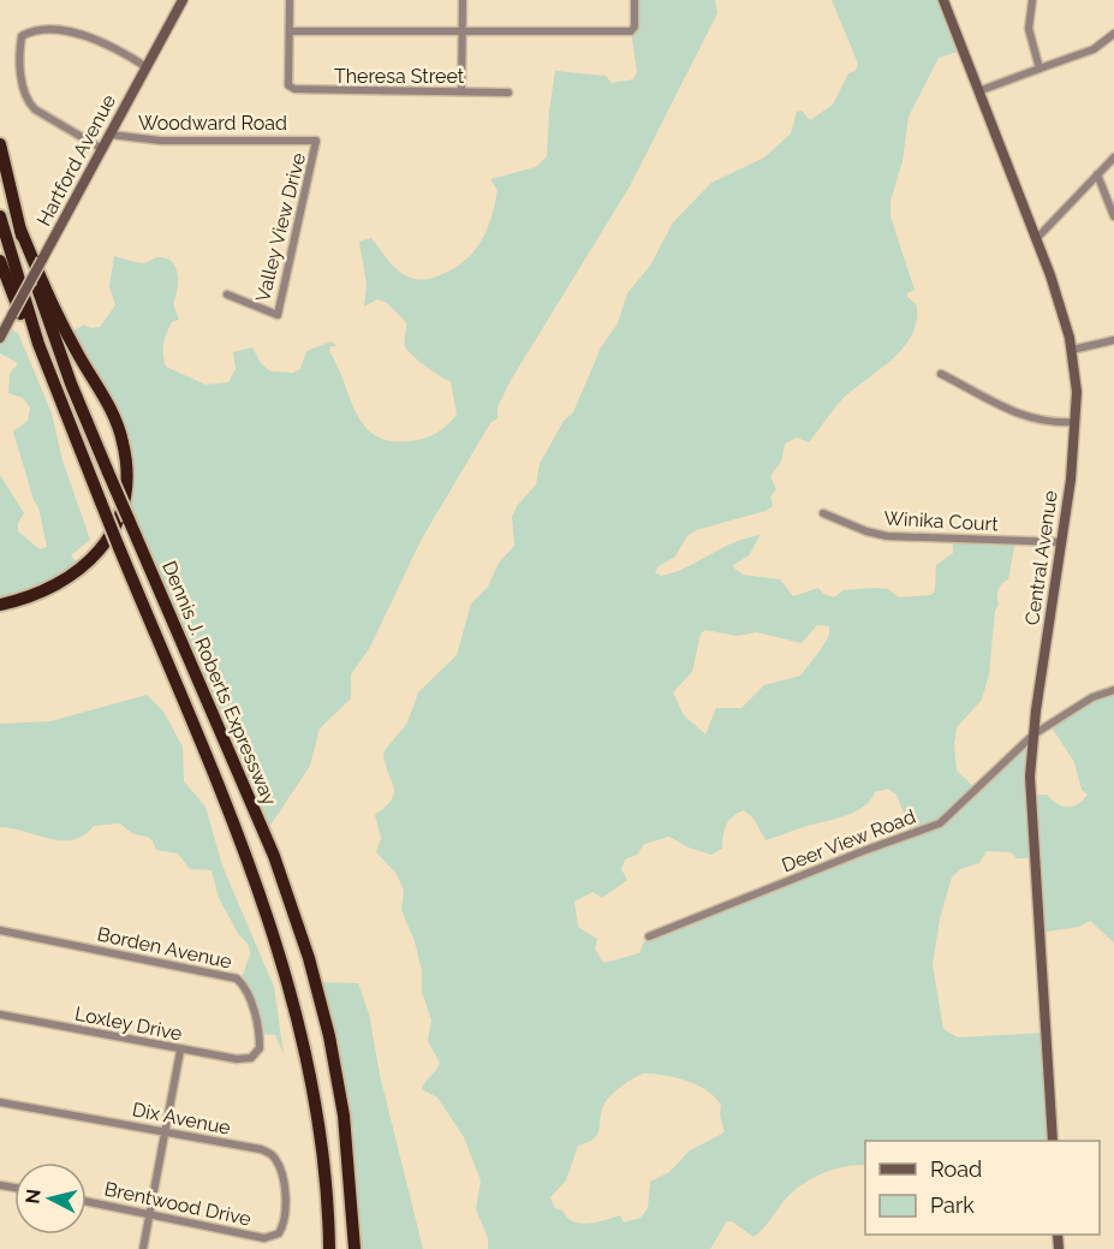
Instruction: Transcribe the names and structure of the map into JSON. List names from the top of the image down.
{
  "streets": {
    "highway": ["Dennis J. Roberts Expressway"],
    "main road": ["Hartford Avenue", "Central Avenue"],
    "street": [
      "Theresa Street",
      "Woodward Road",
      "Valley View Drive",
      "Winika Court",
      "Deer View Road",
      "Borden Avenue",
      "Loxley Drive",
      "Dix Avenue",
      "Brentwood Drive"
    ]
  },
  "crossings": [
    ["Woodward Road", "Hartford Avenue"],
    ["Woodward Road", "Valley View Drive"],
    ["Winika Court", "Central Avenue"],
    ["Central Avenue", "Deer View Road"],
    ["Borden Avenue", "Loxley Drive"],
    ["Dix Avenue", "Brentwood Drive"]
  ],
  "legend": ["Road", "Park"],
  "north": "left"
}
